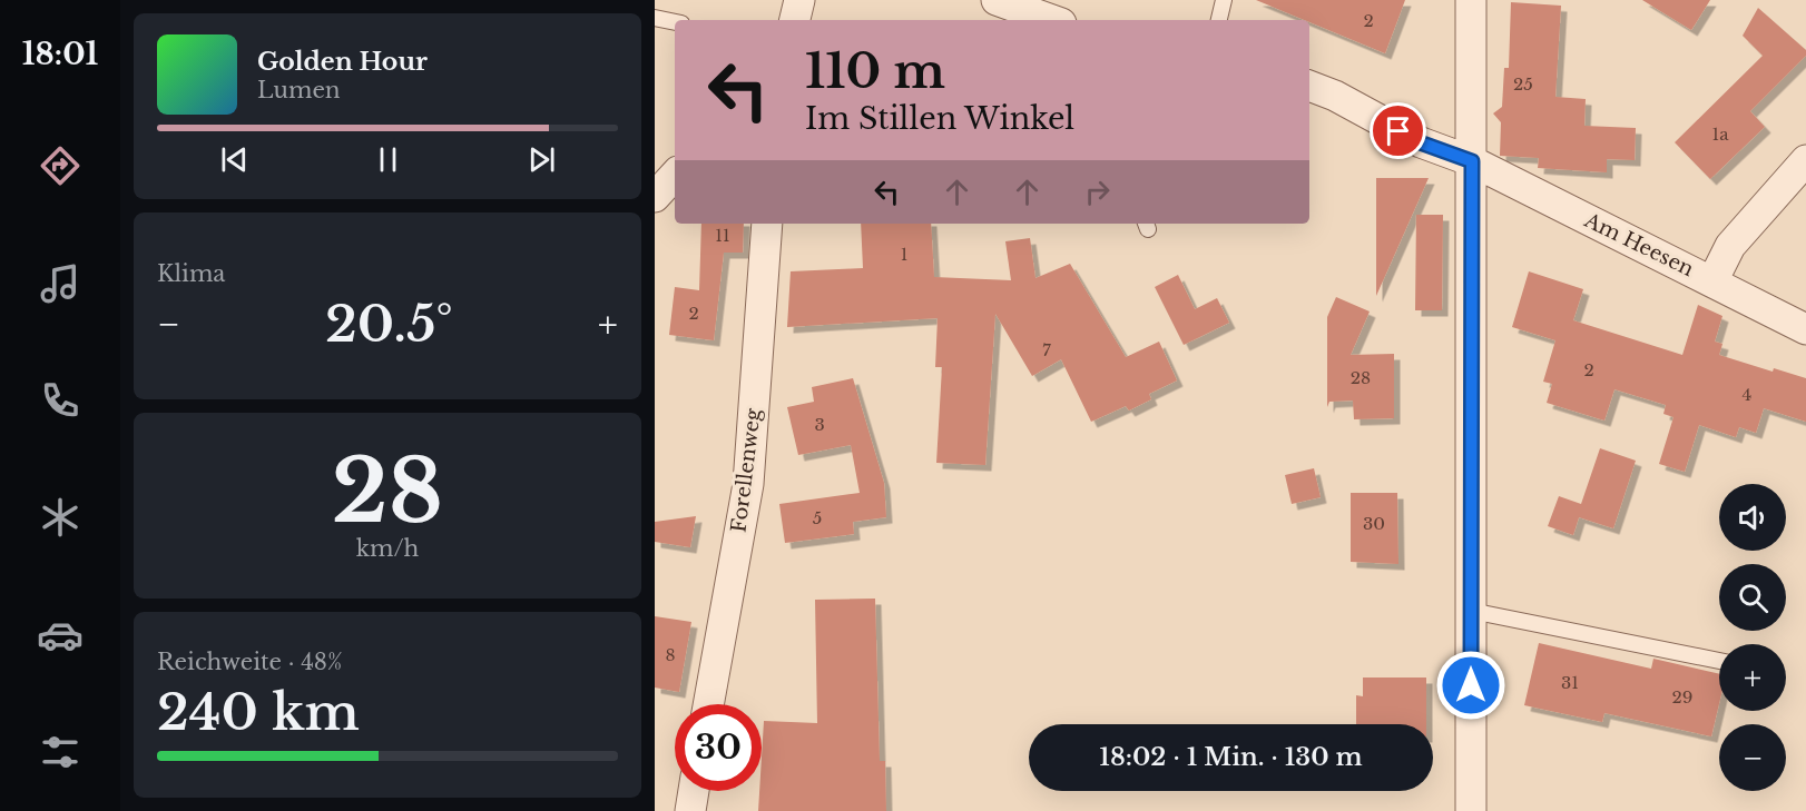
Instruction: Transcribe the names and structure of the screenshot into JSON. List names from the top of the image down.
{
  "streets": {
    "street": ["Am Heesen", "Forellenweg"]
  },
  "house_numbers": [
    "2",
    "25",
    "1a",
    "11",
    "1",
    "2",
    "7",
    "2",
    "28",
    "4",
    "3",
    "5",
    "30",
    "8",
    "31",
    "29"
  ],
  "page": {
    "tabs": "18:01",
    "turn": ["110 m", "Im Stillen Winkel"],
    "song": ["Golden Hour", "Lumen"],
    "tile": [
      "Klima",
      ["28", "km/h"],
      ["Reichweite · 48%", "240 km"]
    ],
    "heat": ["−", "20.5°", "+"],
    "map_buttons": ["+", "−"],
    "limit": "30",
    "trip": "18:02 · 1 Min. · 130 m"
  }
}
